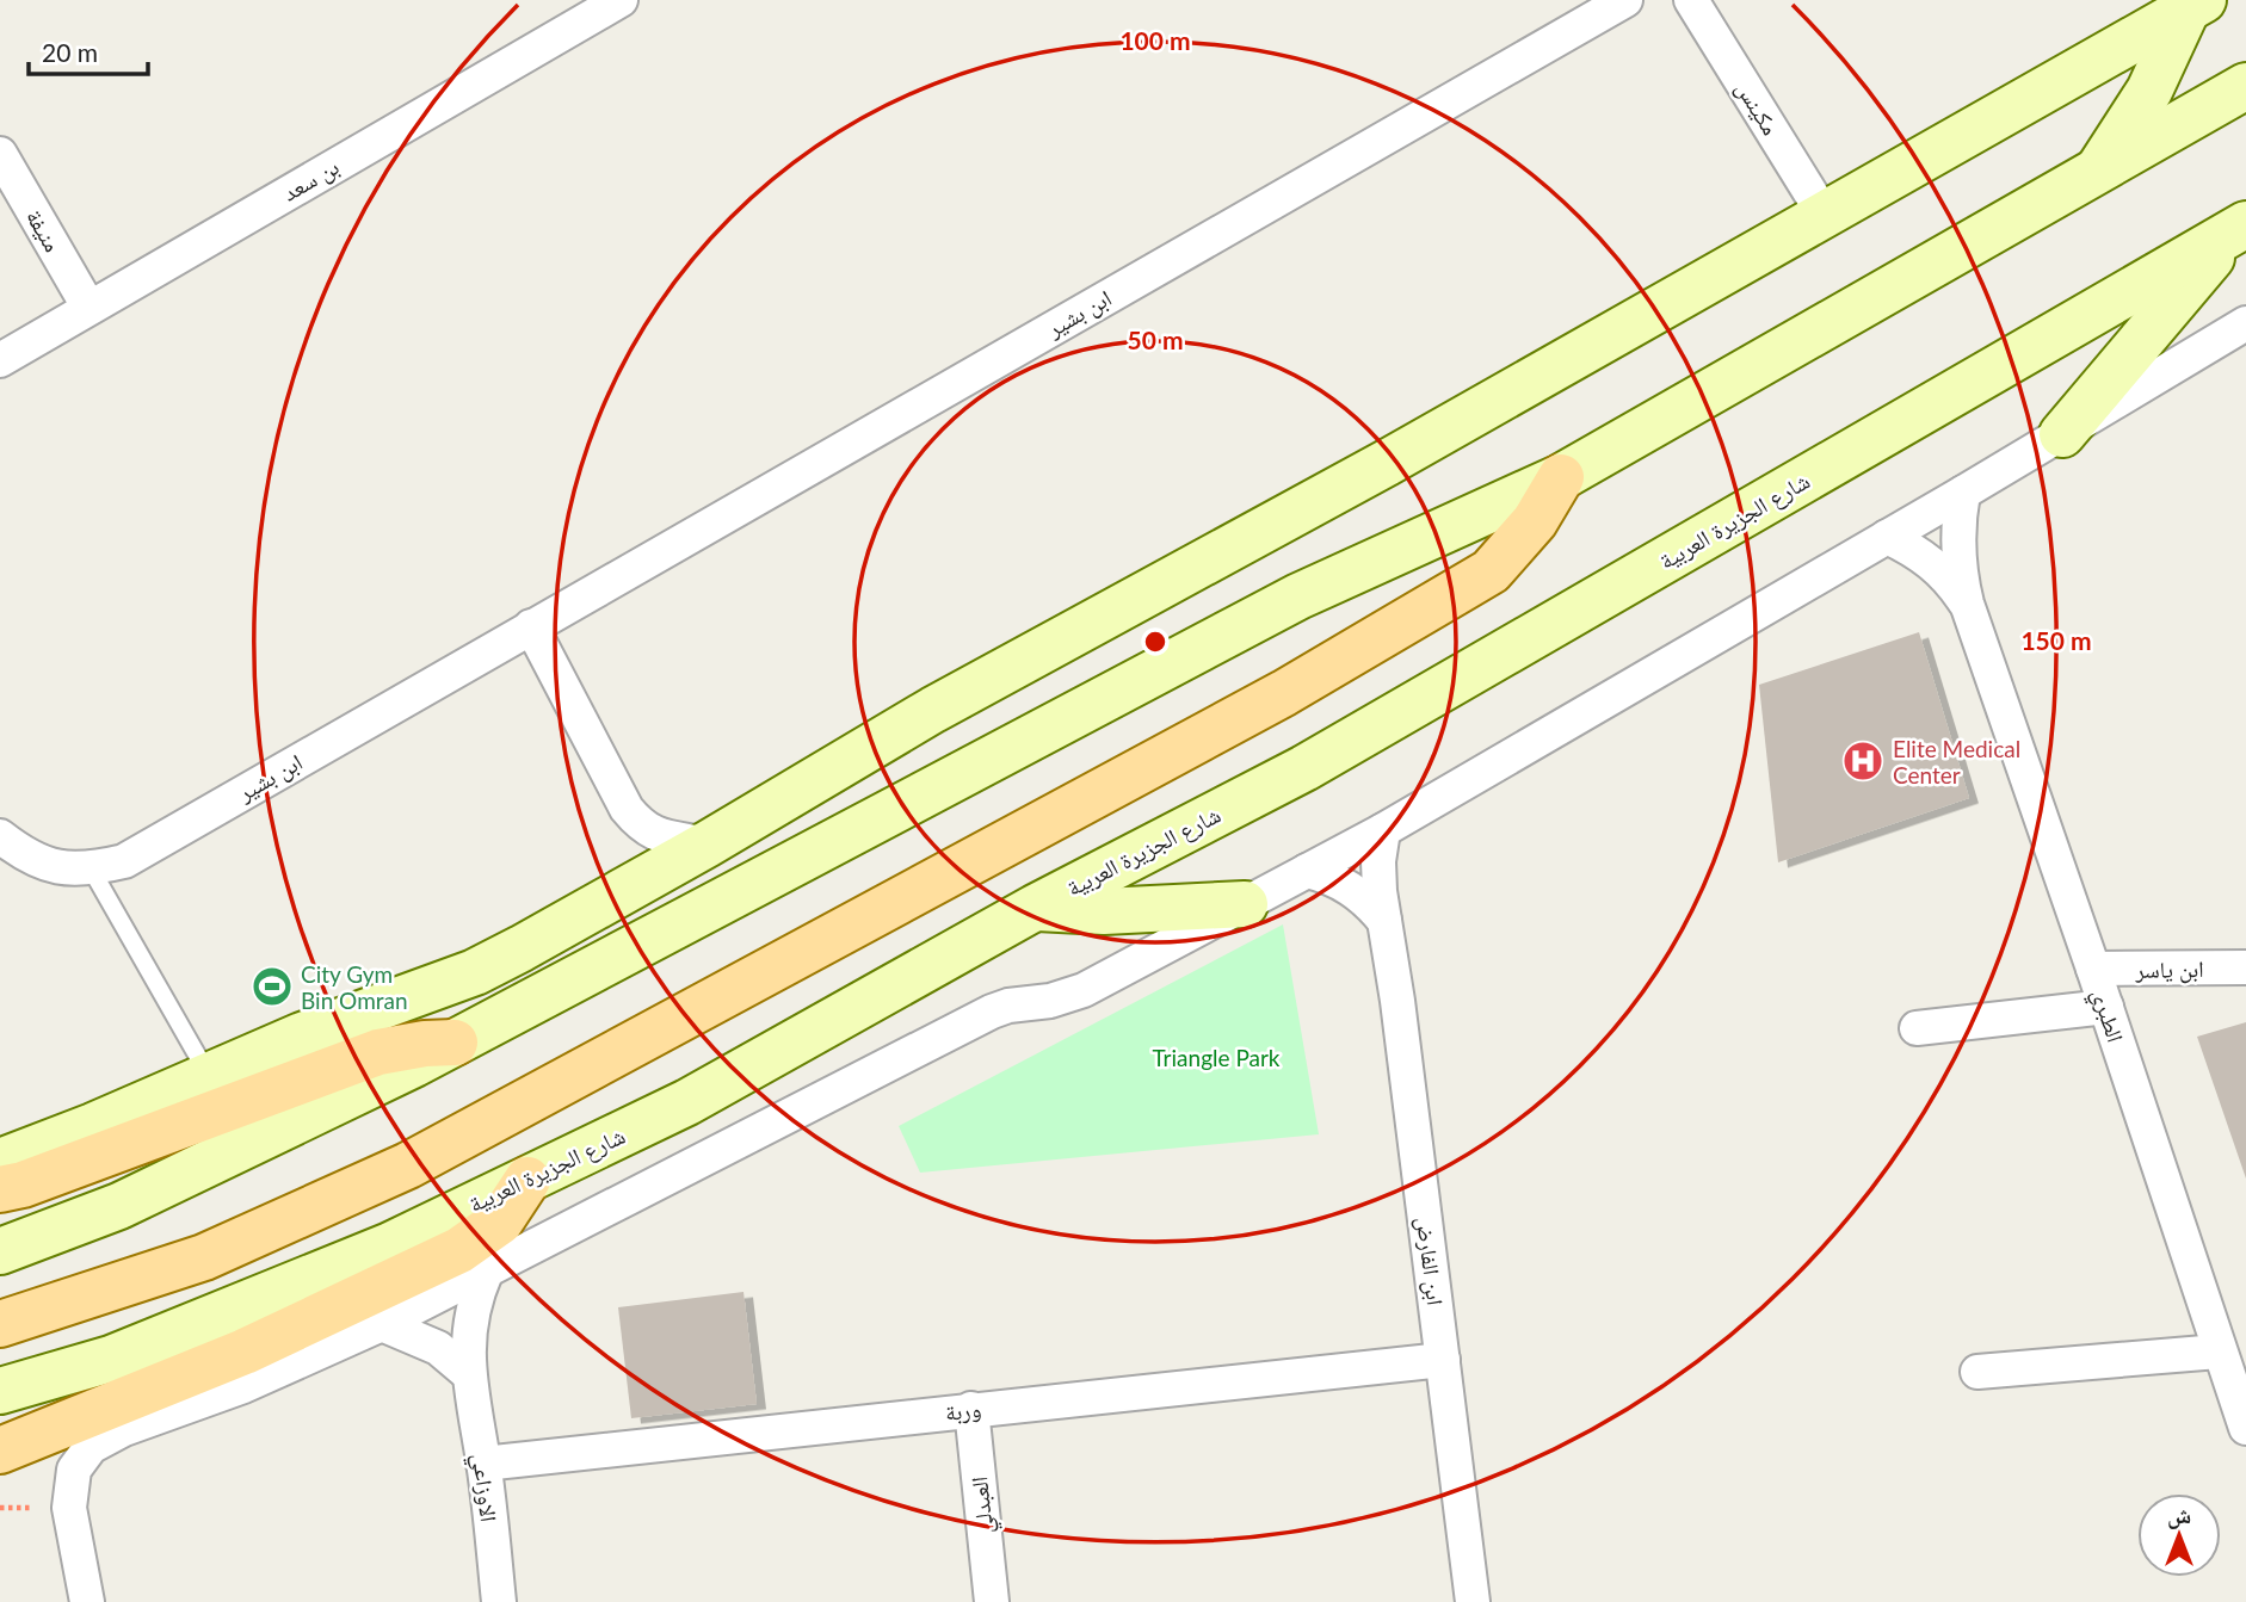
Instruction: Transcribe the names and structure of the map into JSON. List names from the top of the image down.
{
  "streets": {
    "main road": ["شارع الجزيرة العربية"],
    "street": [
      "مكينس",
      "بن سعد",
      "منيفة",
      "ابن بشير",
      "ابن ياسر",
      "الطبري",
      "ابن الفارض",
      "وربة",
      "الاوزاعي",
      "العبدلي"
    ]
  },
  "crossings": [
    ["بن سعد", "منيفة"],
    ["ابن ياسر", "الطبري"],
    ["ابن الفارض", "وربة"],
    ["وربة", "الاوزاعي"],
    ["وربة", "العبدلي"]
  ],
  "parks": ["Triangle Park"],
  "places": {
    "hospital": ["Elite Medical Center"],
    "sports": ["City Gym Bin Omran"]
  },
  "scale_bar": "20 m",
  "north": "top",
  "rings": ["100 m", "50 m", "150 m"]
}
